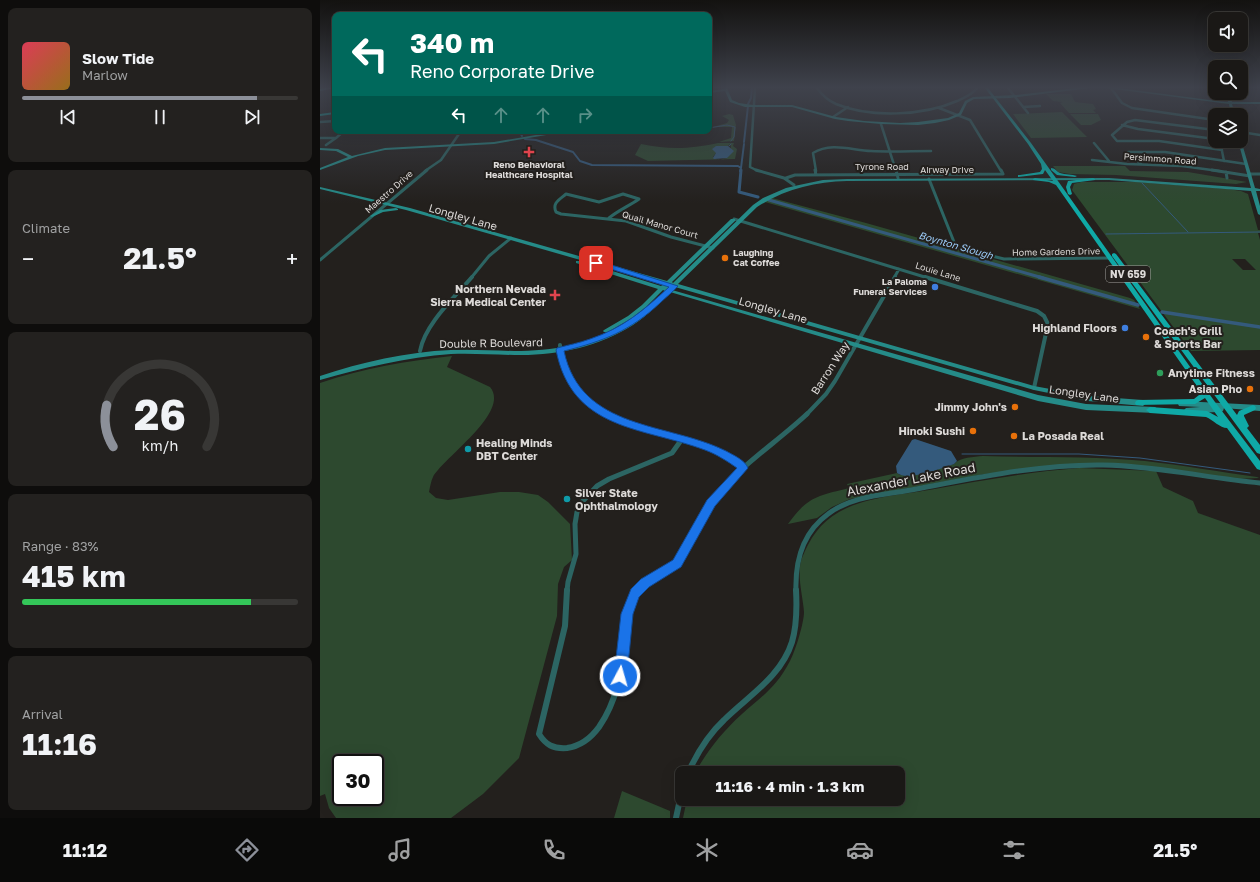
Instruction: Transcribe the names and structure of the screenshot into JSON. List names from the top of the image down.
{
  "streets": {
    "main road": [
      "Airway Drive",
      "Longley Lane",
      "NV 659",
      "Double R Boulevard"
    ],
    "street": [
      "Persimmon Road",
      "Tyrone Road",
      "Maestro Drive",
      "Quail Manor Court",
      "Home Gardens Drive",
      "Louie Lane",
      "Barron Way",
      "Alexander Lake Road"
    ]
  },
  "crossings": [
    ["Tyrone Road", "Airway Drive"],
    ["Airway Drive", "Longley Lane"],
    ["Airway Drive", "Quail Manor Court"],
    ["Airway Drive", "Home Gardens Drive"],
    ["Airway Drive", "Louie Lane"],
    ["Airway Drive", "NV 659"],
    ["Airway Drive", "Double R Boulevard"],
    ["Maestro Drive", "Longley Lane"],
    ["Longley Lane", "Louie Lane"],
    ["Longley Lane", "NV 659"],
    ["Longley Lane", "Double R Boulevard"],
    ["Longley Lane", "Barron Way"],
    ["Home Gardens Drive", "NV 659"],
    ["Louie Lane", "Barron Way"]
  ],
  "water": ["Boynton Slough"],
  "places": {
    "health": ["Reno Behavioral Healthcare Hospital", "Northern Nevada Sierra Medical Center"],
    "other": [
      "Laughing Cat Coffee",
      "La Paloma Funeral Services",
      "Highland Floors",
      "Coach's Grill & Sports Bar",
      "Anytime Fitness",
      "Asian Pho",
      "Jimmy John's",
      "Hinoki Sushi",
      "La Posada Real",
      "Healing Minds DBT Center",
      "Silver State Ophthalmology"
    ]
  },
  "page": {
    "turn": ["340 m", "Reno Corporate Drive"],
    "song": ["Slow Tide", "Marlow"],
    "tile": [
      "Climate",
      ["Range · 83%", "415 km"],
      ["Arrival", "11:16"]
    ],
    "heat": ["−", "21.5°", "+"],
    "limit": "30",
    "trip": "11:16 · 4 min · 1.3 km",
    "tabs": ["11:12", "21.5°"],
    "gauge": ["26", "km/h"]
  }
}
